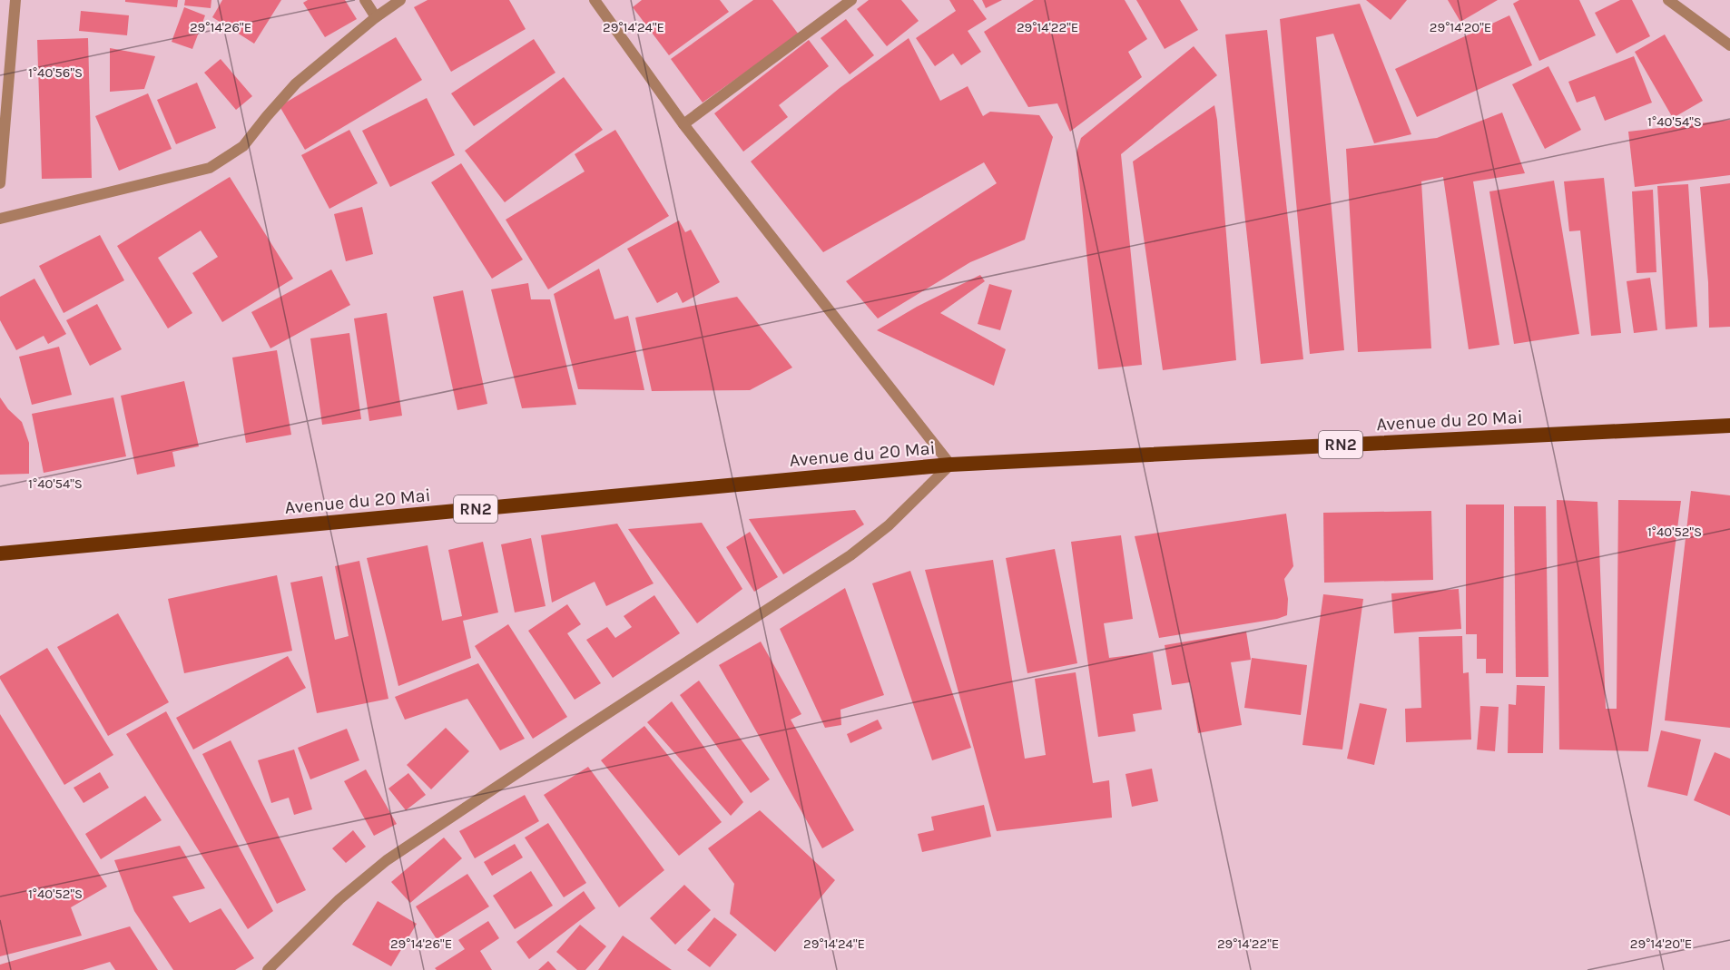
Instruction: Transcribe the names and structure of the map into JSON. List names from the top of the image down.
{
  "streets": {
    "highway": ["Avenue du 20 Mai", "RN2"]
  },
  "coordinates": [
    "29°14'26\"E",
    "29°14'24\"E",
    "29°14'22\"E",
    "29°14'20\"E",
    "1°40'56\"S",
    "1°40'54\"S",
    "1°40'52\"S"
  ]
}
